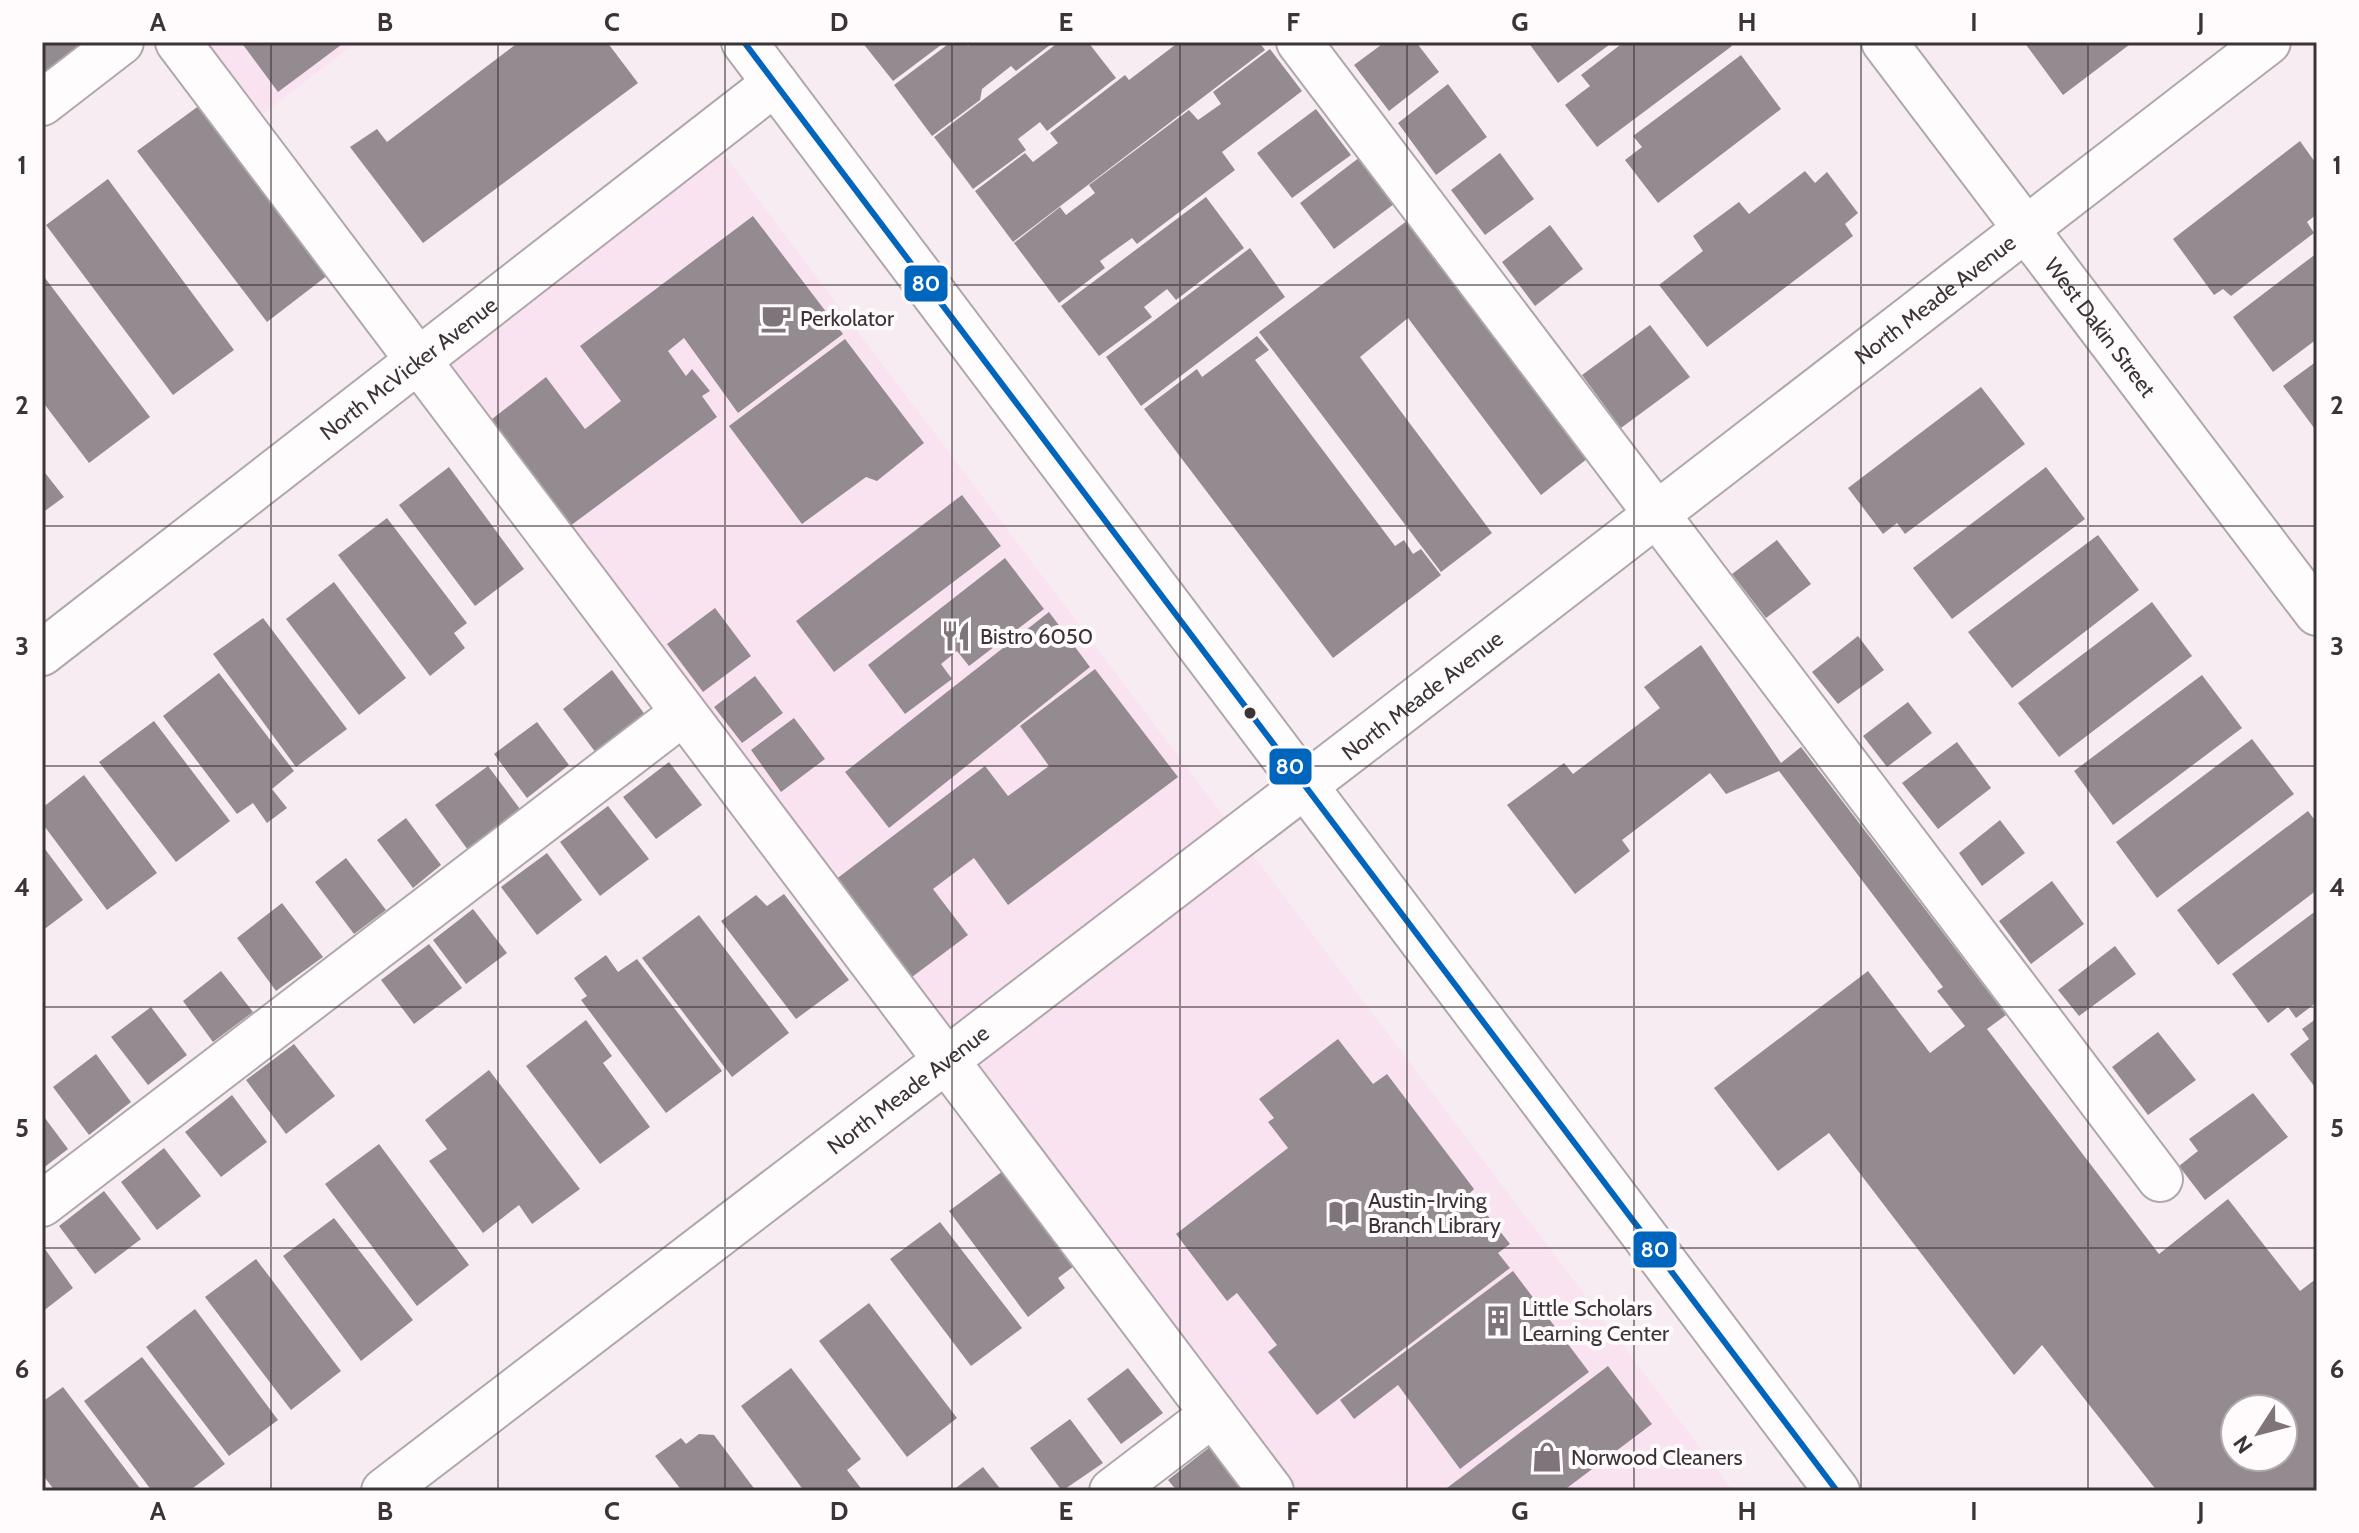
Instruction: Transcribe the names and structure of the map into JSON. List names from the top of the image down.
{
  "streets": {
    "street": ["North Meade Avenue", "West Dakin Street", "North McVicker Avenue"]
  },
  "crossings": [
    ["North Meade Avenue", "West Dakin Street"]
  ],
  "places": {
    "cafe": ["Perkolator"],
    "restaurant": ["Bistro 6050"],
    "library": ["Austin-Irving Branch Library"],
    "building": ["Little Scholars Learning Center"],
    "shop": ["Norwood Cleaners"]
  },
  "lines": ["transit line 80"],
  "north": "bottom left",
  "grid": {
    "columns": [
      "A",
      "B",
      "C",
      "D",
      "E",
      "F",
      "G",
      "H",
      "I",
      "J"
    ],
    "rows": [
      "1",
      "2",
      "3",
      "4",
      "5",
      "6"
    ]
  }
}
